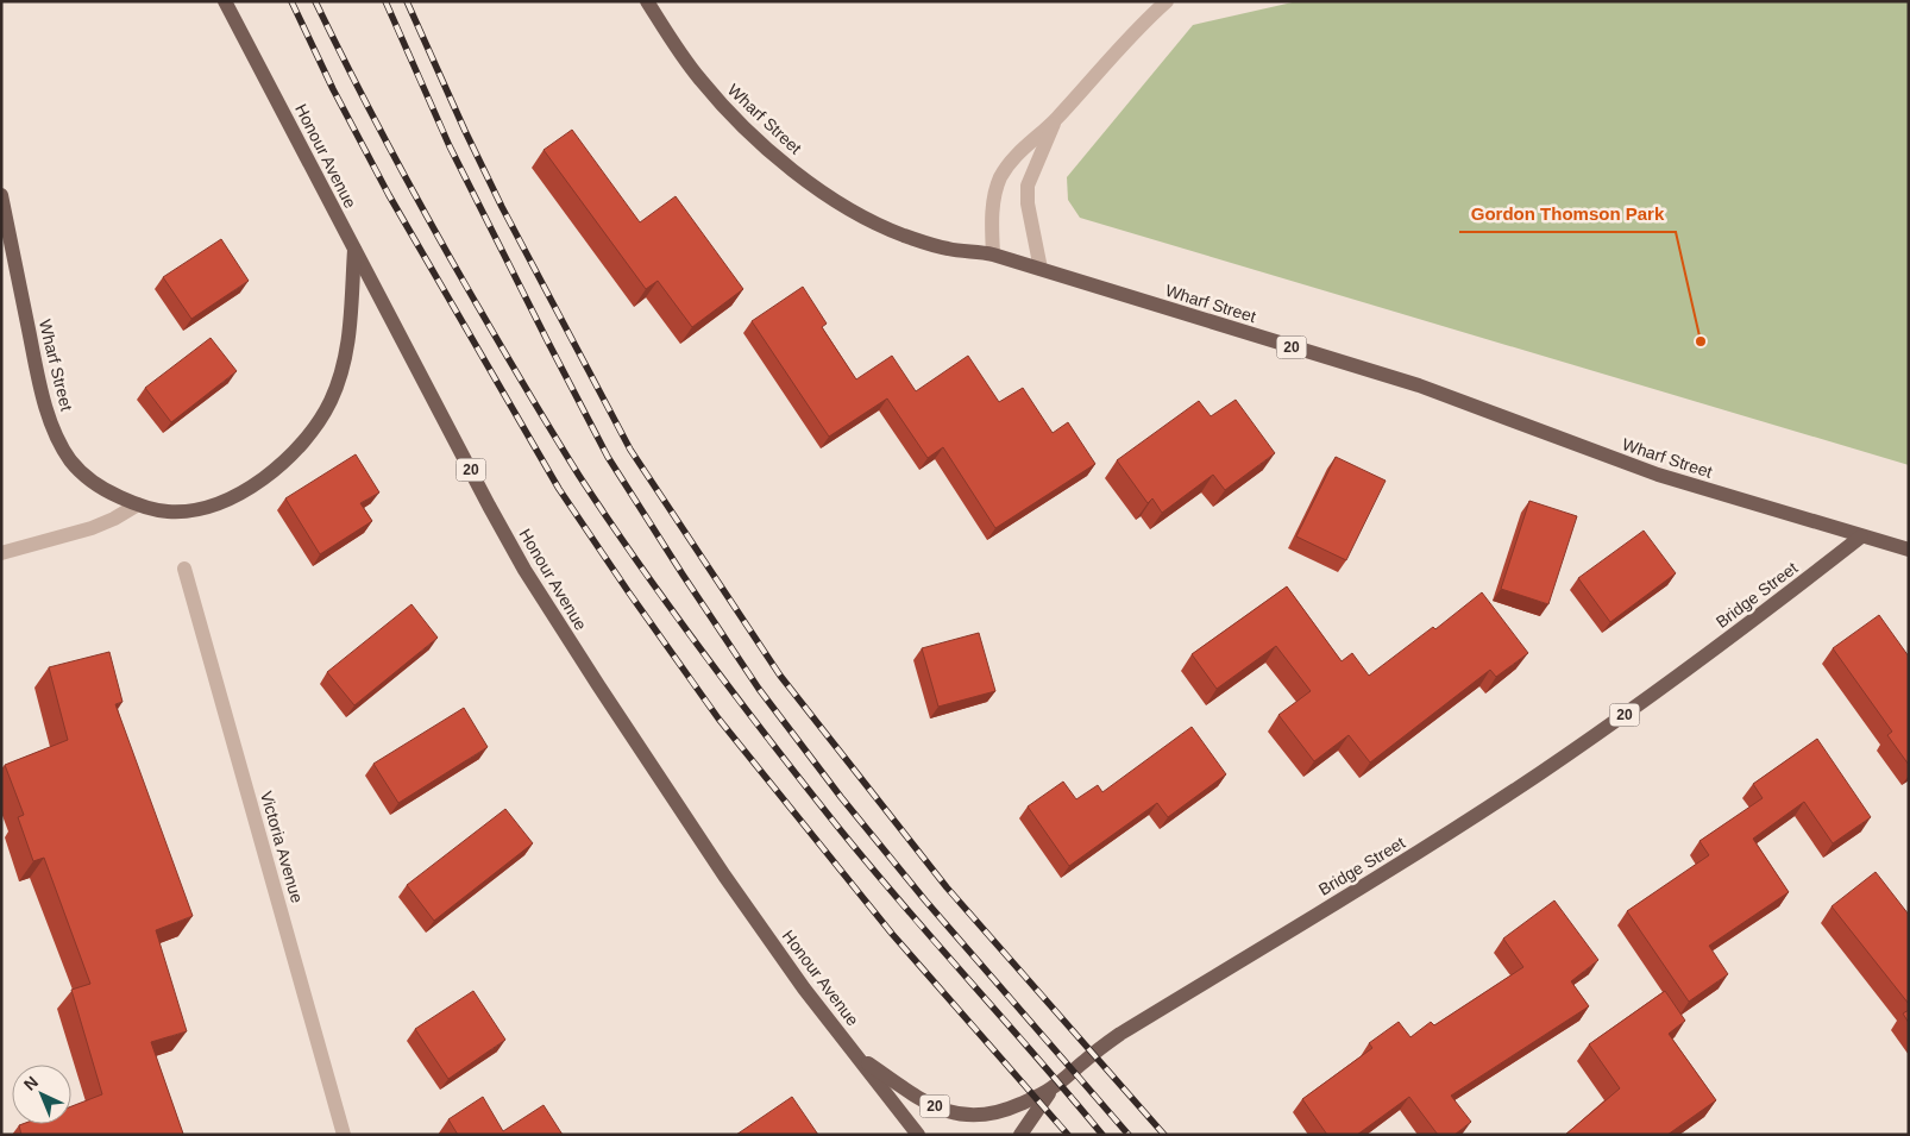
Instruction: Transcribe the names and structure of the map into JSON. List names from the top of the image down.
{
  "streets": {
    "main road": [
      "Wharf Street",
      "Honour Avenue",
      "20",
      "Bridge Street"
    ],
    "street": ["Victoria Avenue"]
  },
  "crossings": [
    ["Wharf Street", "Honour Avenue"],
    ["Wharf Street", "Bridge Street"],
    ["Honour Avenue", "Bridge Street"]
  ],
  "places": ["Gordon Thomson Park"],
  "north": "top left"
}
